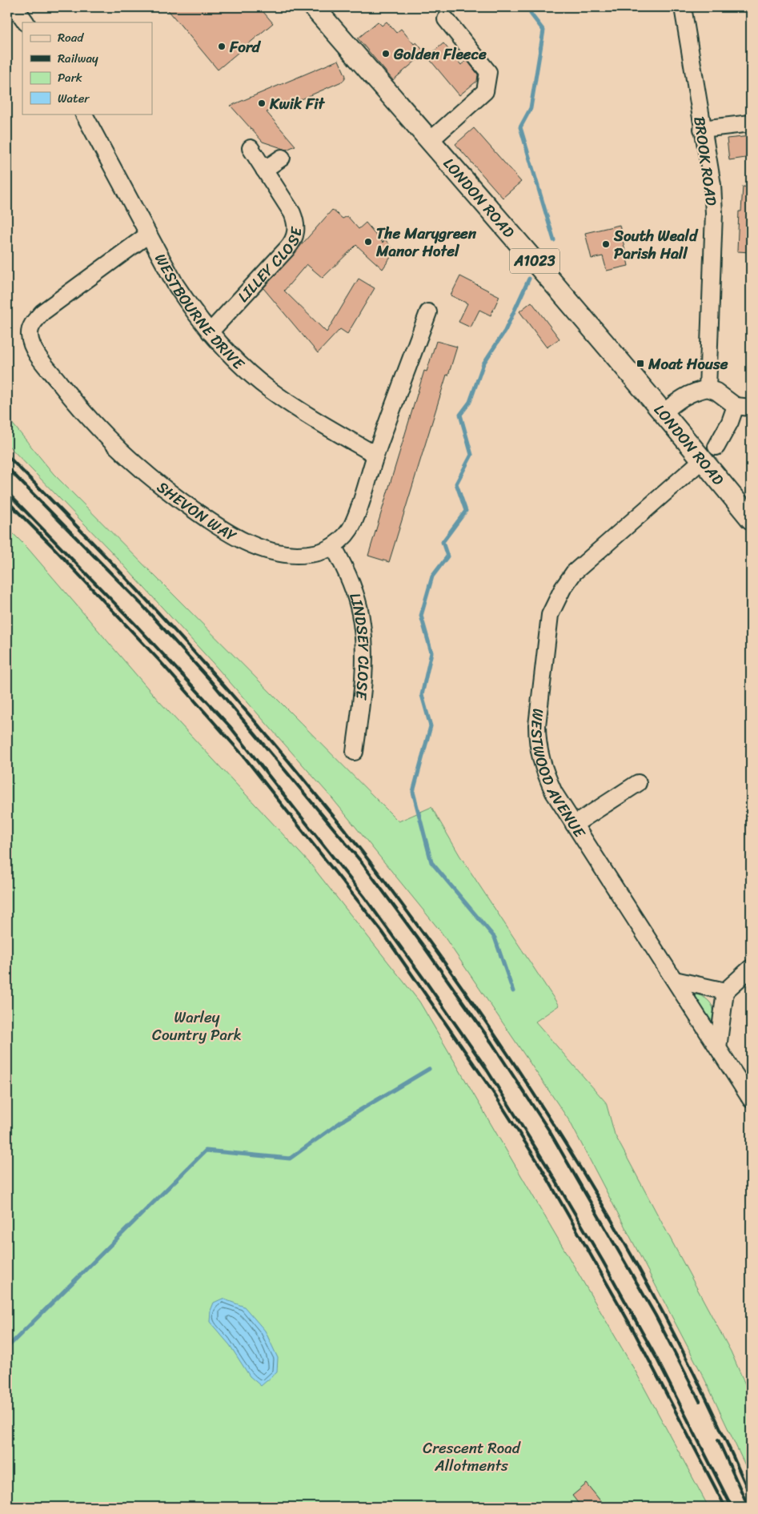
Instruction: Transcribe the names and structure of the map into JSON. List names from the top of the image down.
{
  "streets": {
    "main road": ["LONDON ROAD", "A1023"],
    "street": [
      "BROOK ROAD",
      "LILLEY CLOSE",
      "WESTBOURNE DRIVE",
      "SHEVON WAY",
      "LINDSEY CLOSE",
      "WESTWOOD AVENUE"
    ]
  },
  "crossings": [
    ["LONDON ROAD", "WESTWOOD AVENUE"],
    ["LILLEY CLOSE", "WESTBOURNE DRIVE"],
    ["WESTBOURNE DRIVE", "SHEVON WAY"],
    ["SHEVON WAY", "LINDSEY CLOSE"]
  ],
  "parks": ["Warley Country Park", "Crescent Road Allotments"],
  "places": {
    "other": [
      "Ford",
      "Golden Fleece",
      "Kwik Fit",
      "The Marygreen Manor Hotel",
      "South Weald Parish Hall"
    ],
    "transit": ["Moat House"]
  },
  "legend": [
    "Road",
    "Railway",
    "Park",
    "Water"
  ]
}
